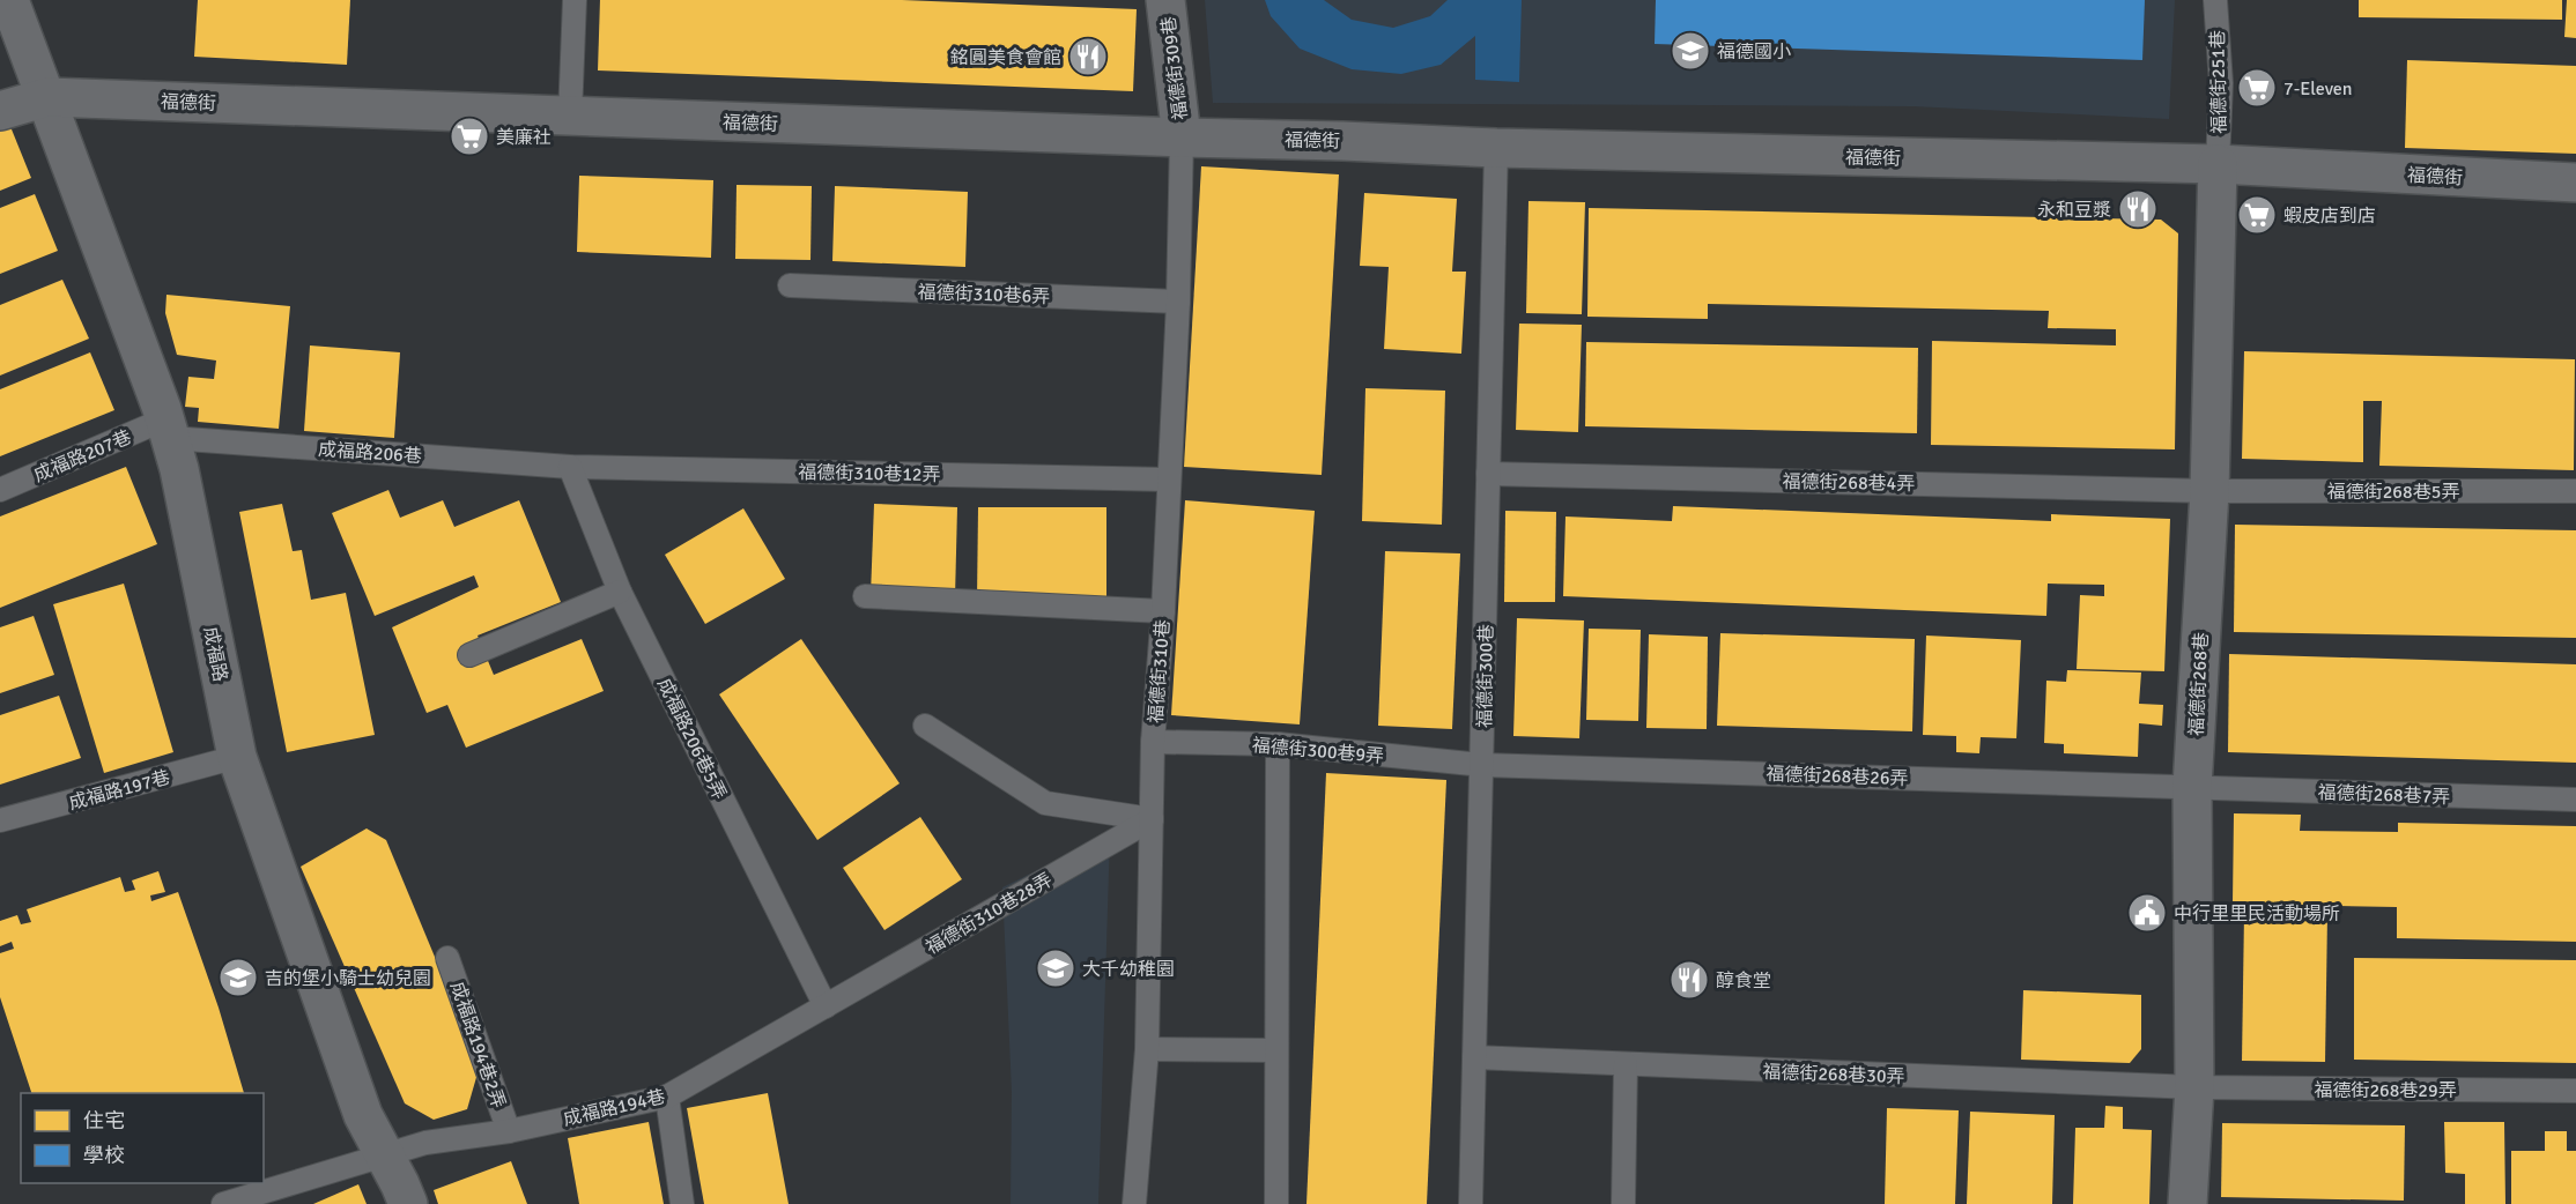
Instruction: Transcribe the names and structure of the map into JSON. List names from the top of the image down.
{
  "streets": {
    "street": [
      "福德街309巷",
      "福德街",
      "成福路",
      "福德街268巷"
    ],
    "lane": [
      "福德街251巷",
      "福德街310巷6弄",
      "成福路206巷",
      "成福路207巷",
      "福德街310巷12弄",
      "福德街268巷4弄",
      "福德街268巷5弄",
      "福德街310巷",
      "福德街300巷",
      "成福路206巷5弄",
      "福德街300巷9弄",
      "福德街268巷26弄",
      "成福路197巷",
      "福德街268巷7弄",
      "福德街310巷28弄",
      "成福路194巷2弄",
      "福德街268巷30弄",
      "福德街268巷29弄",
      "成福路194巷"
    ]
  },
  "crossings": [
    ["福德街309巷", "福德街"],
    ["福德街309巷", "福德街310巷"],
    ["福德街251巷", "福德街"],
    ["福德街251巷", "福德街268巷"],
    ["福德街", "成福路"],
    ["福德街", "福德街310巷"],
    ["福德街", "福德街300巷"],
    ["福德街", "福德街268巷"],
    ["福德街310巷6弄", "福德街310巷"],
    ["成福路206巷", "成福路207巷"],
    ["成福路206巷", "福德街310巷12弄"],
    ["成福路206巷", "成福路"],
    ["成福路206巷", "成福路206巷5弄"],
    ["成福路207巷", "成福路"],
    ["福德街310巷12弄", "福德街310巷"],
    ["福德街310巷12弄", "成福路206巷5弄"],
    ["福德街268巷4弄", "福德街268巷5弄"],
    ["福德街268巷4弄", "福德街300巷"],
    ["福德街268巷4弄", "福德街268巷"],
    ["福德街268巷5弄", "福德街268巷"],
    ["成福路", "成福路197巷"],
    ["成福路", "成福路194巷"],
    ["福德街310巷", "福德街300巷9弄"],
    ["福德街310巷", "福德街310巷28弄"],
    ["福德街300巷", "福德街300巷9弄"],
    ["福德街300巷", "福德街268巷26弄"],
    ["福德街300巷", "福德街268巷30弄"],
    ["福德街268巷", "福德街268巷26弄"],
    ["福德街268巷", "福德街268巷7弄"],
    ["福德街268巷", "福德街268巷30弄"],
    ["福德街268巷", "福德街268巷29弄"],
    ["成福路206巷5弄", "福德街310巷28弄"],
    ["成福路206巷5弄", "成福路194巷"],
    ["福德街300巷9弄", "福德街268巷26弄"],
    ["福德街268巷26弄", "福德街268巷7弄"],
    ["福德街310巷28弄", "成福路194巷"],
    ["成福路194巷2弄", "成福路194巷"],
    ["福德街268巷30弄", "福德街268巷29弄"]
  ],
  "places": {
    "school or university": ["福德國小", "大千幼稚園", "吉的堡小騎士幼兒園"],
    "restaurant": ["銘圓美食會館", "永和豆漿", "醇食堂"],
    "supermarket": ["7-Eleven", "美廉社", "蝦皮店到店"],
    "public building": ["中行里里民活動場所"]
  },
  "legend": ["住宅", "學校"]
}
